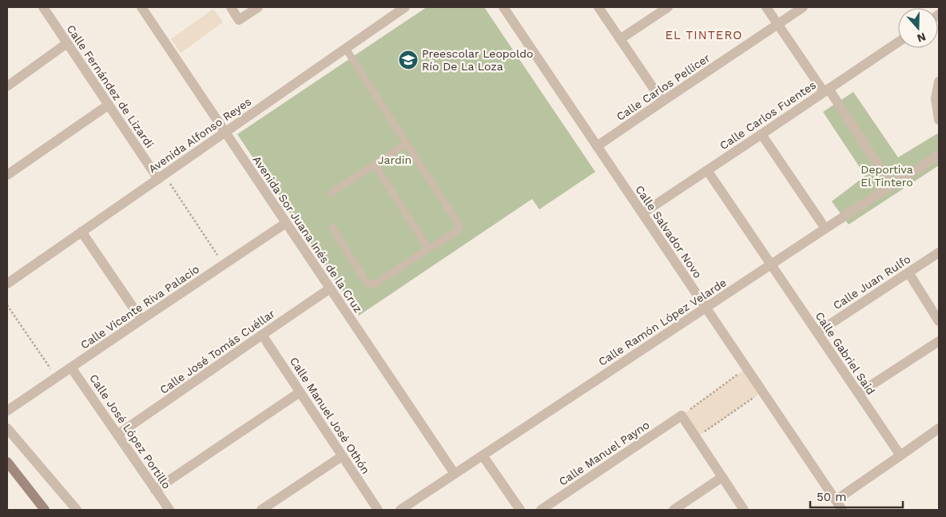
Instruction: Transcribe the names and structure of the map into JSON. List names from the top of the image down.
{
  "streets": {
    "street": [
      "Calle Fernández de Lizardi",
      "Calle Carlos Pellicer",
      "Calle Carlos Fuentes",
      "Avenida Alfonso Reyes",
      "Calle Salvador Novo",
      "Avenida Sor Juana Inés de la Cruz",
      "Calle Juan Rulfo",
      "Calle Vicente Riva Palacio",
      "Calle Ramón López Velarde",
      "Calle José Tomás Cuéllar",
      "Calle Gabriel Said",
      "Calle Manuel José Othón",
      "Calle José López Portillo",
      "Calle Manuel Payno"
    ]
  },
  "crossings": [
    ["Calle Fernández de Lizardi", "Avenida Alfonso Reyes"],
    ["Calle Carlos Pellicer", "Calle Salvador Novo"],
    ["Calle Carlos Fuentes", "Calle Salvador Novo"],
    ["Calle Carlos Fuentes", "Calle Gabriel Said"],
    ["Avenida Alfonso Reyes", "Avenida Sor Juana Inés de la Cruz"],
    ["Calle Salvador Novo", "Calle Ramón López Velarde"],
    ["Avenida Sor Juana Inés de la Cruz", "Calle Vicente Riva Palacio"],
    ["Avenida Sor Juana Inés de la Cruz", "Calle Ramón López Velarde"],
    ["Avenida Sor Juana Inés de la Cruz", "Calle José Tomás Cuéllar"],
    ["Calle Juan Rulfo", "Calle Gabriel Said"],
    ["Calle Vicente Riva Palacio", "Calle José López Portillo"],
    ["Calle Ramón López Velarde", "Calle Gabriel Said"],
    ["Calle José Tomás Cuéllar", "Calle Manuel José Othón"],
    ["Calle José Tomás Cuéllar", "Calle José López Portillo"]
  ],
  "districts": ["EL TINTERO"],
  "parks": ["Jardin", "Deportiva El Tintero"],
  "places": {
    "school or university": ["Preescolar Leopoldo Río De La Loza"]
  },
  "scale_bar": "50 m",
  "north": "bottom"
}
